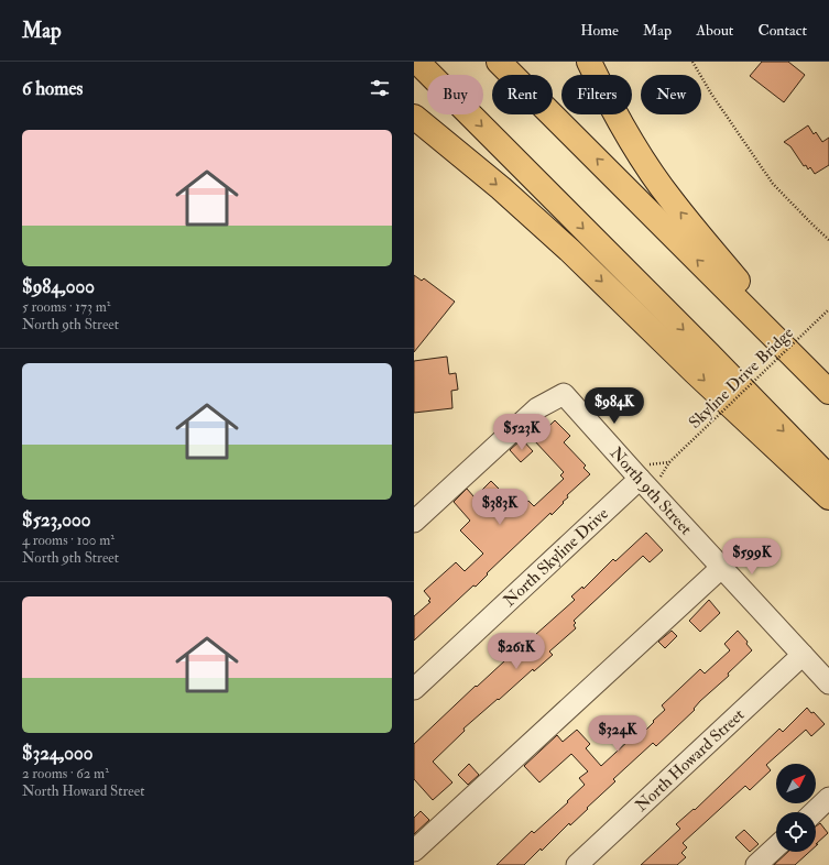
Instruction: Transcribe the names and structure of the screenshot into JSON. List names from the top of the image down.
{
  "streets": {
    "street": ["North 9th Street", "North Skyline Drive", "North Howard Street"],
    "path": ["Skyline Drive Bridge"]
  },
  "crossings": [
    ["North 9th Street", "North Skyline Drive"],
    ["North 9th Street", "North Howard Street"]
  ],
  "north": "top right",
  "page": {
    "header": "Map",
    "nav": [
      "Home",
      "Map",
      "About",
      "Contact"
    ],
    "heading": "6 homes",
    "chip": [
      "Buy",
      "Rent",
      "Filters",
      "New"
    ],
    "list": [
      {
        "name": "$984,000",
        "note": "5 rooms · 173 m² · North 9th Street"
      },
      {
        "name": "$523,000",
        "note": "4 rooms · 100 m² · North 9th Street"
      },
      {
        "name": "$324,000",
        "note": "2 rooms · 62 m² · North Howard Street"
      }
    ],
    "price": [
      "$984K",
      "$523K",
      "$383K",
      "$599K",
      "$261K",
      "$324K"
    ]
  }
}
